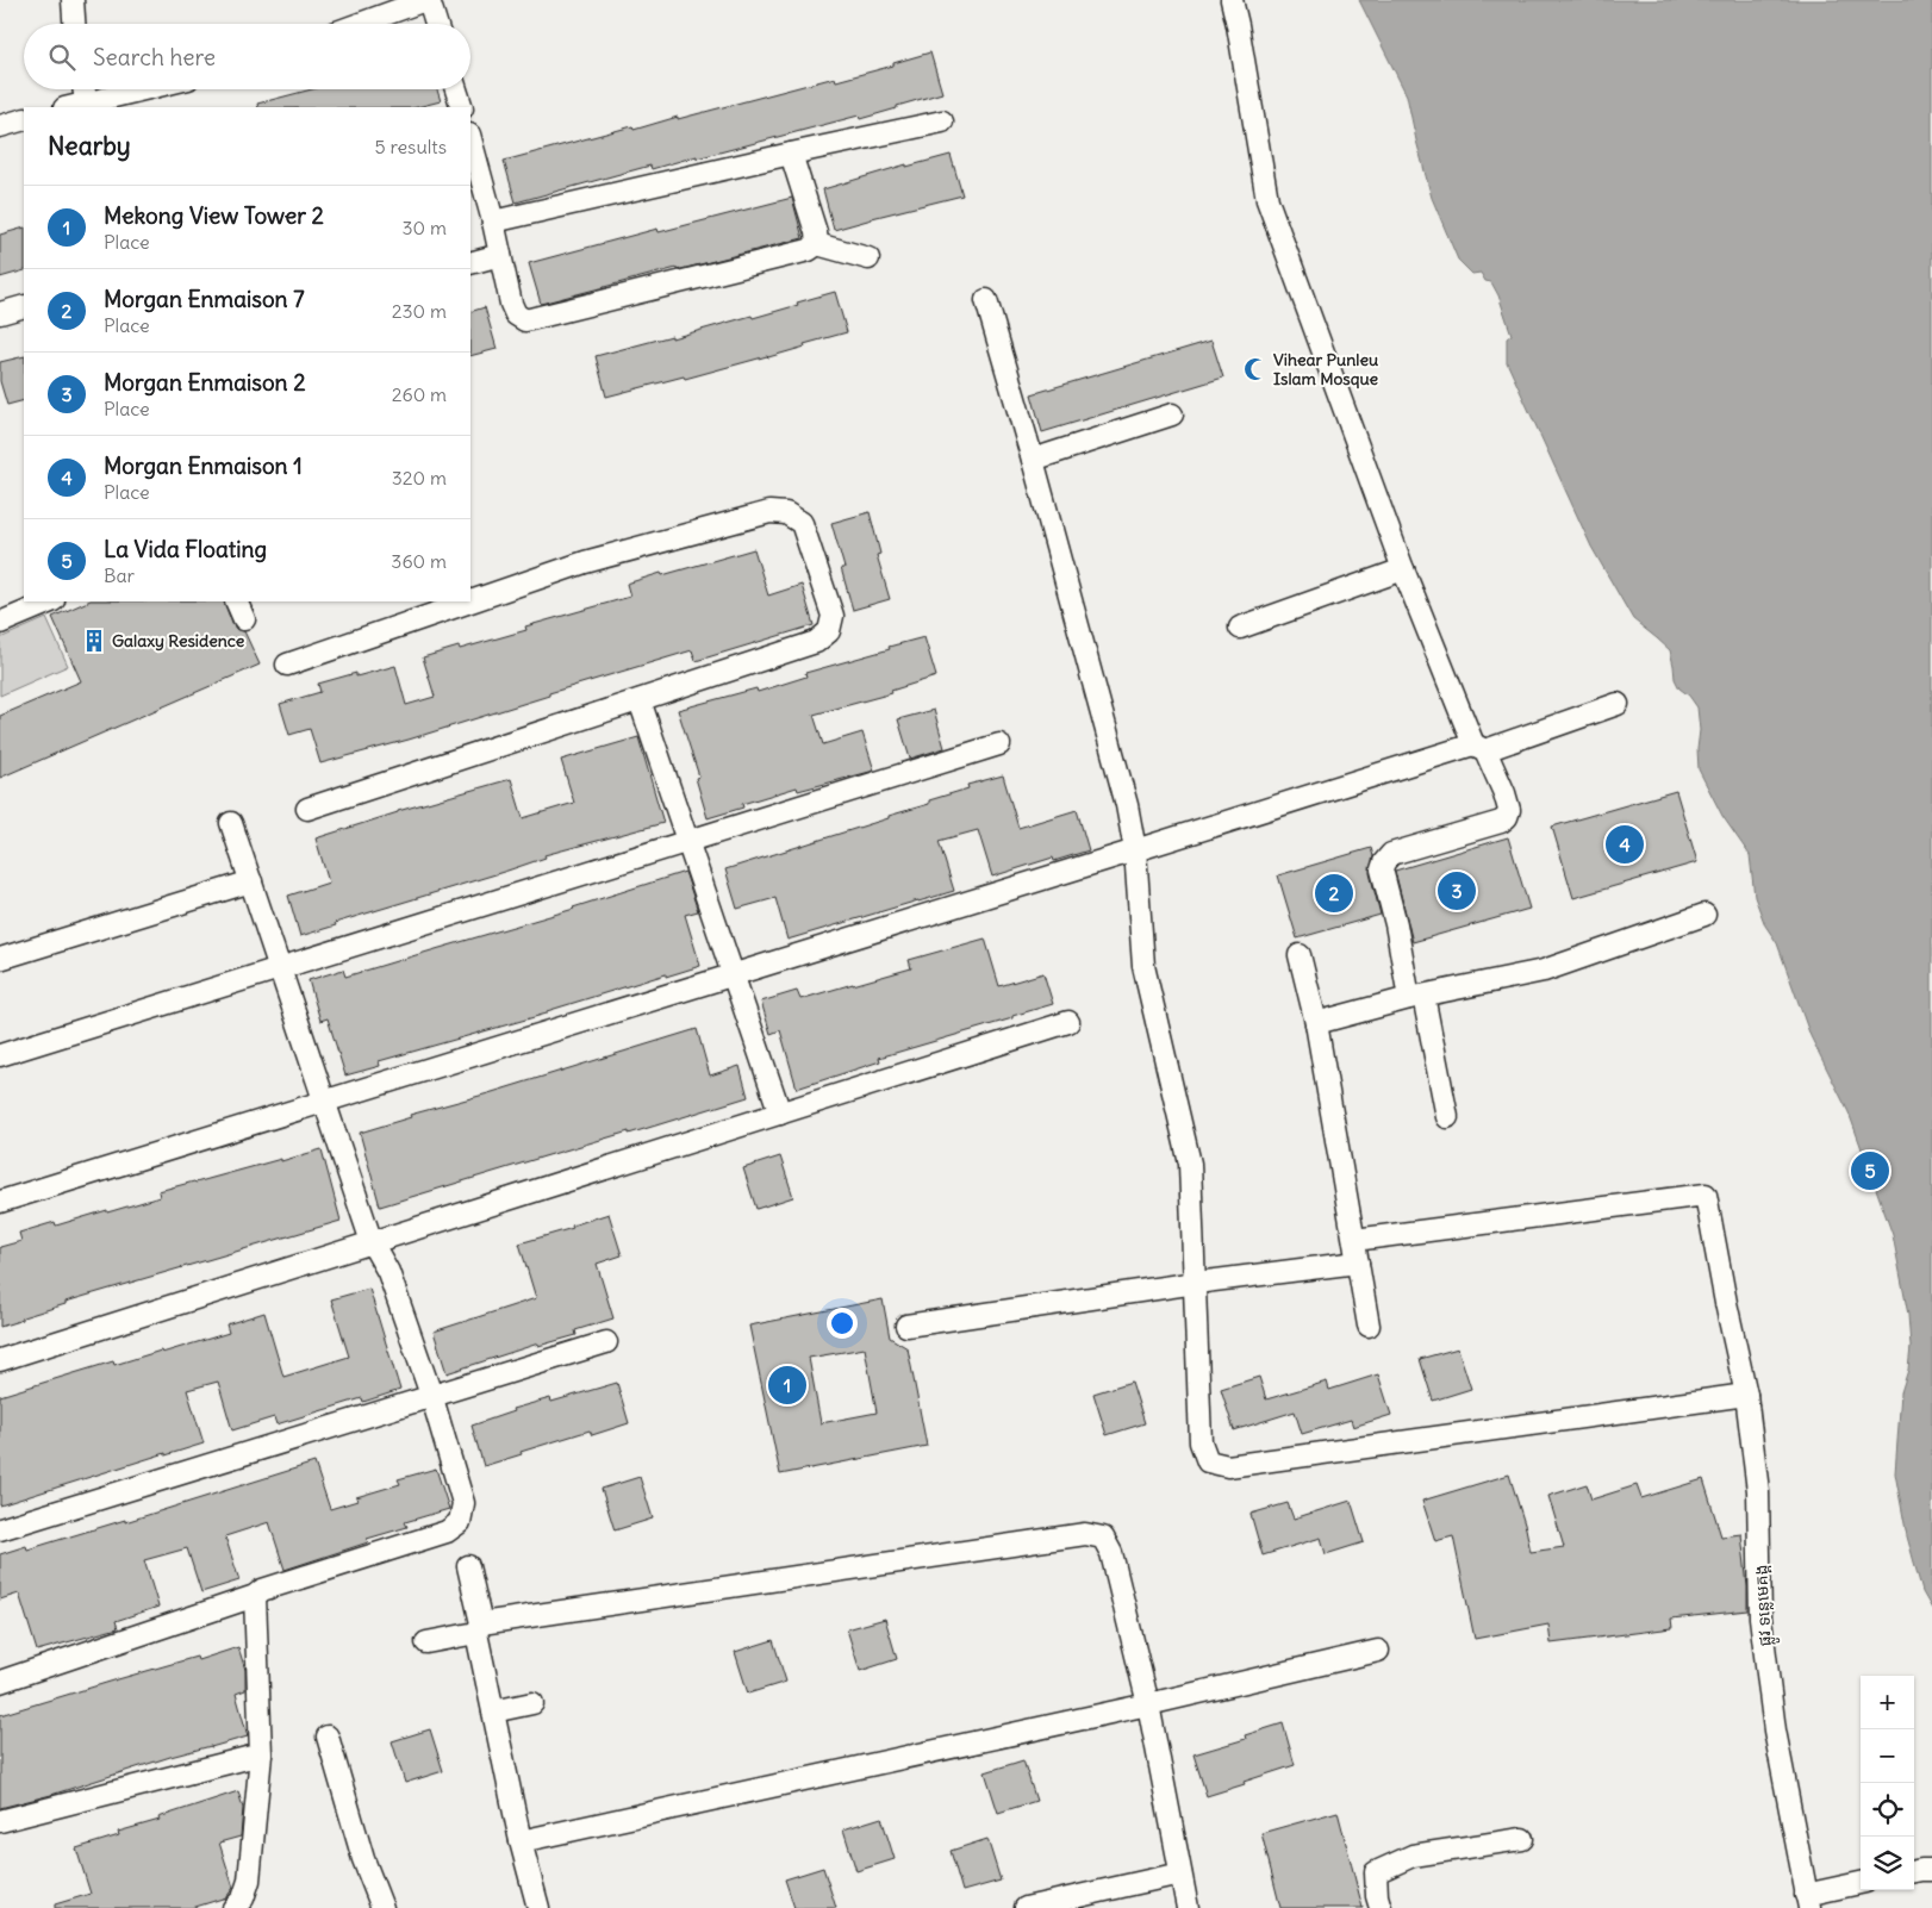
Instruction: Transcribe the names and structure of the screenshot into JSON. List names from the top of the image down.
{
  "streets": {
    "street": ["ផ្លូវ ទន្លេមេគង្គ"]
  },
  "places": {
    "mosque": ["Vihear Punleu Islam Mosque"],
    "building": ["Galaxy Residence"]
  },
  "page": {
    "search": "Search here",
    "heading": ["Nearby", "5 results"],
    "list": [
      {
        "mark": "1",
        "name": "Mekong View Tower 2",
        "note": "Place",
        "value": "30 m"
      },
      {
        "mark": "2",
        "name": "Morgan Enmaison 7",
        "note": "Place",
        "value": "230 m"
      },
      {
        "mark": "3",
        "name": "Morgan Enmaison 2",
        "note": "Place",
        "value": "260 m"
      },
      {
        "mark": "4",
        "name": "Morgan Enmaison 1",
        "note": "Place",
        "value": "320 m"
      },
      {
        "mark": "5",
        "name": "La Vida Floating",
        "note": "Bar",
        "value": "360 m"
      }
    ],
    "pins": [
      "4",
      "3",
      "2",
      "5",
      "1"
    ],
    "map_buttons": ["+", "−"]
  }
}
